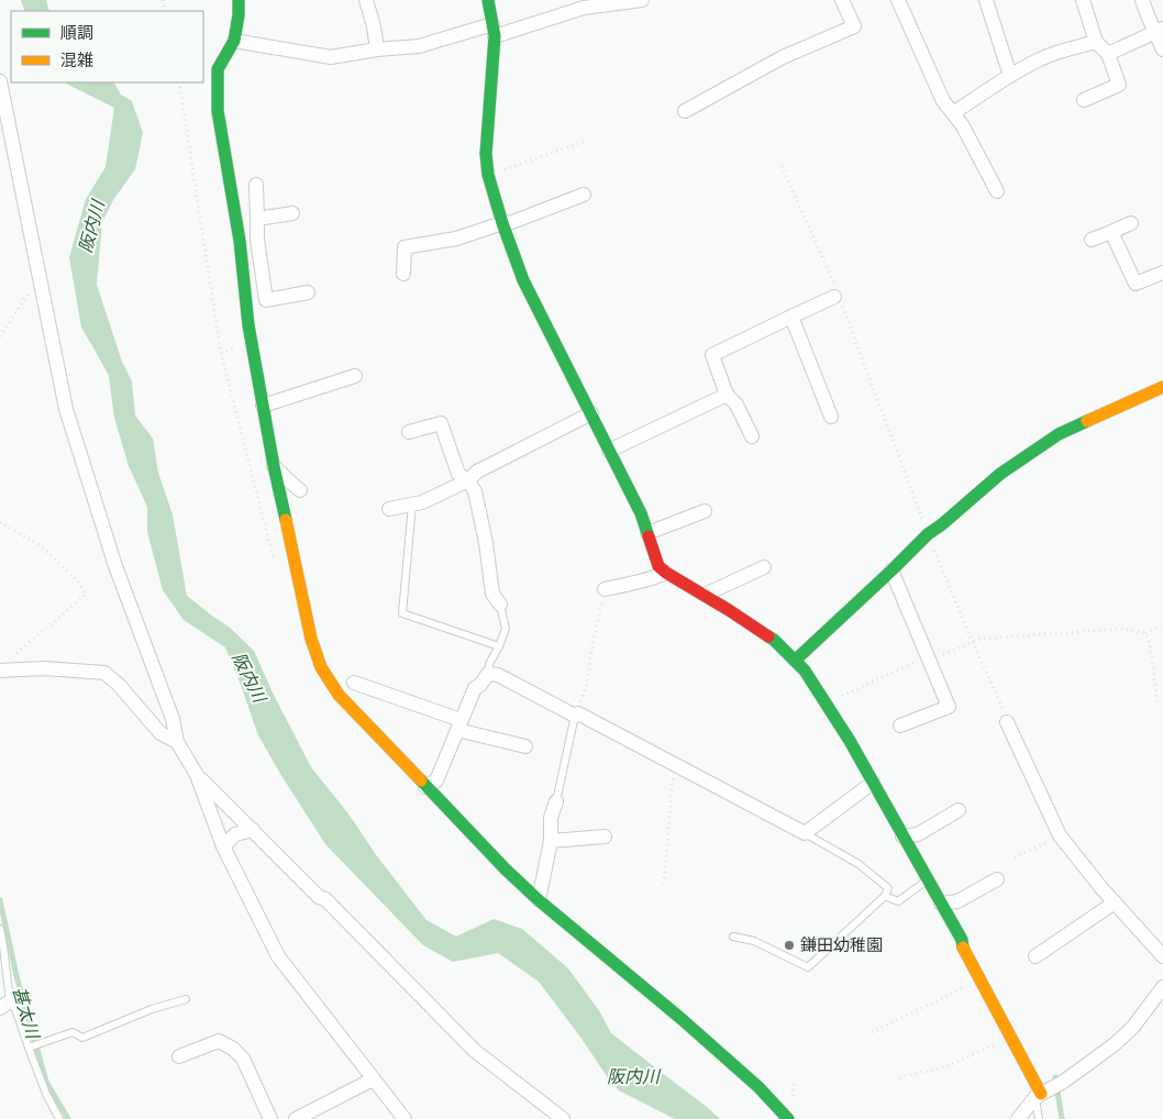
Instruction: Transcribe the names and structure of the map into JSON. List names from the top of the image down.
{
  "water": ["阪内川", "甚太川"],
  "places": ["鎌田幼稚園"],
  "legend": ["順調", "混雑"]
}
